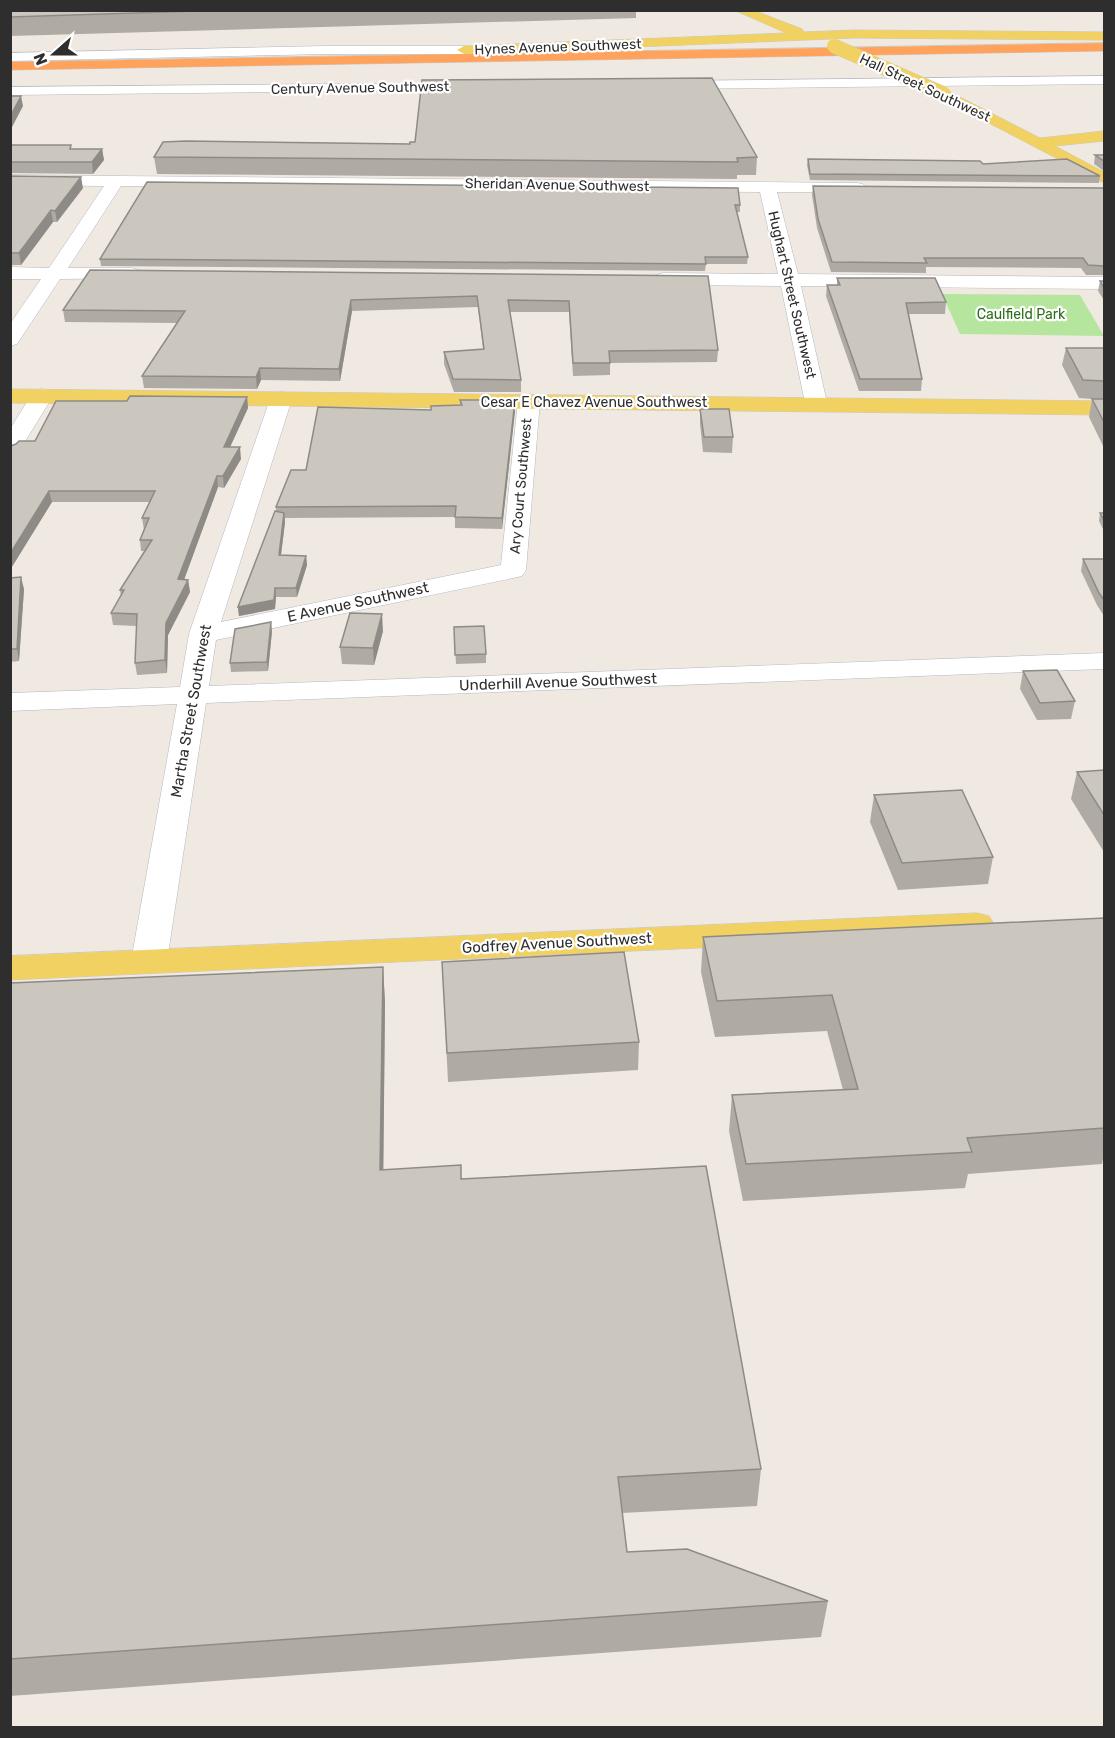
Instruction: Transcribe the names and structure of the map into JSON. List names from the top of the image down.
{
  "streets": {
    "main road": [
      "Hynes Avenue Southwest",
      "Hall Street Southwest",
      "Cesar E Chavez Avenue Southwest",
      "Godfrey Avenue Southwest"
    ],
    "street": [
      "Century Avenue Southwest",
      "Sheridan Avenue Southwest",
      "Hughart Street Southwest",
      "Ary Court Southwest",
      "E Avenue Southwest",
      "Underhill Avenue Southwest",
      "Martha Street Southwest"
    ]
  },
  "crossings": [
    ["Hynes Avenue Southwest", "Hall Street Southwest"],
    ["Sheridan Avenue Southwest", "Hughart Street Southwest"],
    ["Hughart Street Southwest", "Cesar E Chavez Avenue Southwest"],
    ["Cesar E Chavez Avenue Southwest", "Ary Court Southwest"],
    ["Cesar E Chavez Avenue Southwest", "Martha Street Southwest"],
    ["Ary Court Southwest", "E Avenue Southwest"],
    ["E Avenue Southwest", "Martha Street Southwest"],
    ["Underhill Avenue Southwest", "Martha Street Southwest"],
    ["Martha Street Southwest", "Godfrey Avenue Southwest"]
  ],
  "parks": ["Caulfield Park"],
  "north": "left"
}
